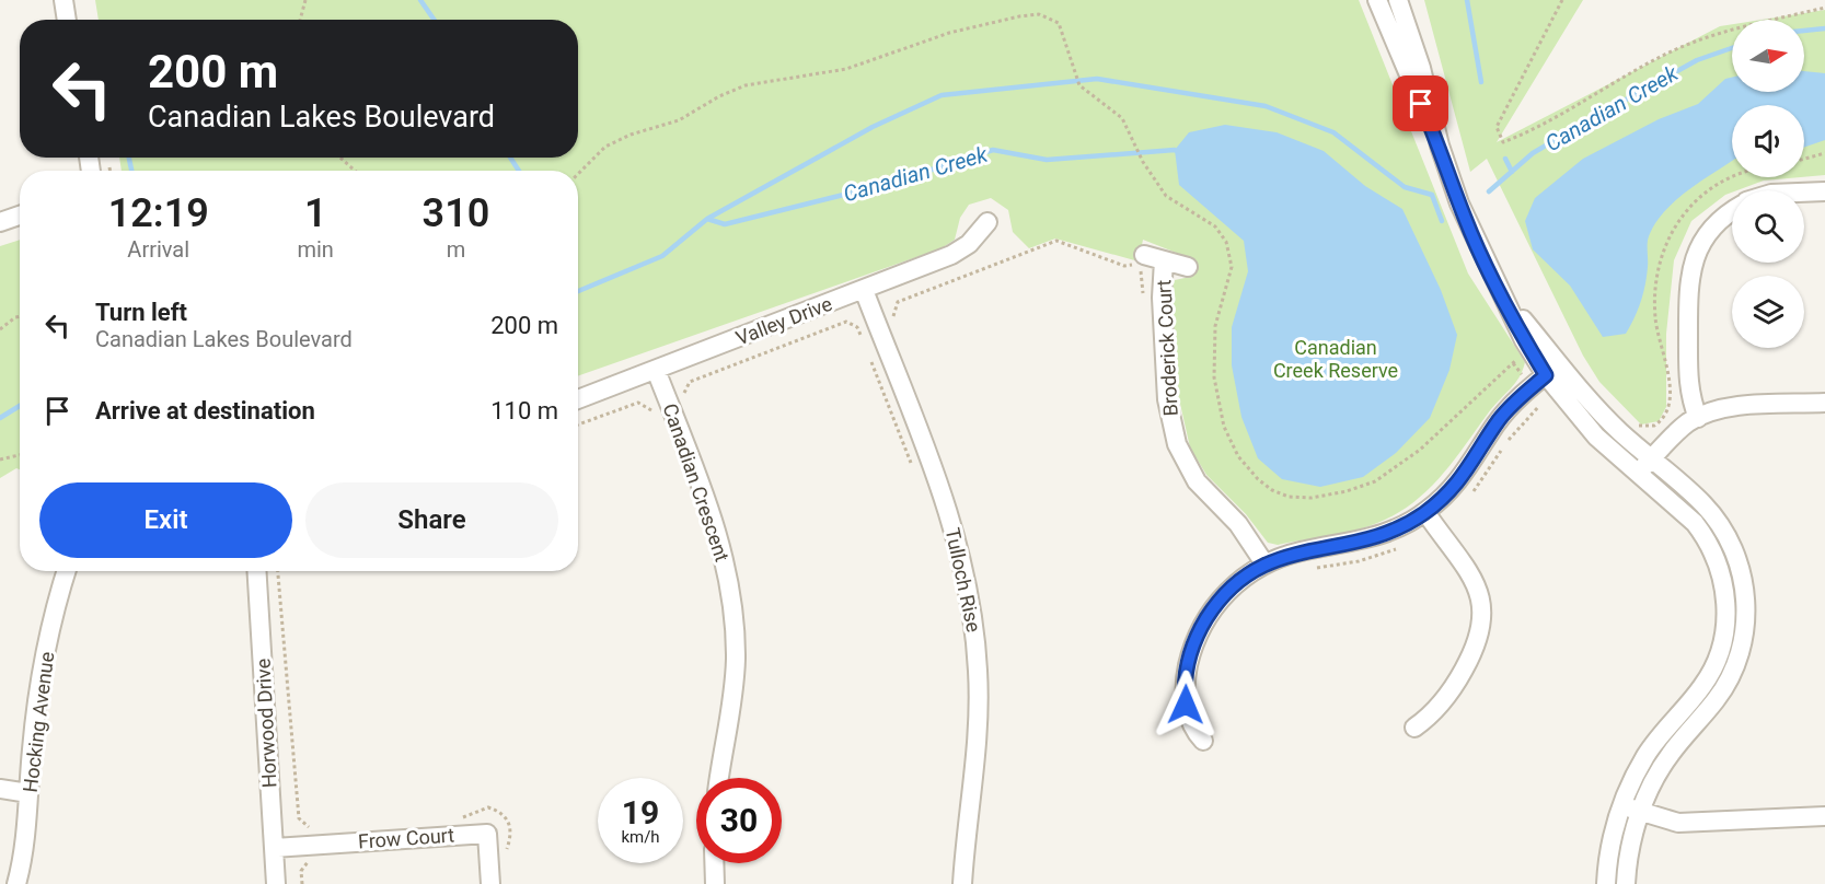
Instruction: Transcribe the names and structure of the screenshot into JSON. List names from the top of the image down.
{
  "streets": {
    "street": [
      "Valley Drive",
      "Broderick Court",
      "Canadian Crescent",
      "Tulloch Rise",
      "Hocking Avenue",
      "Horwood Drive",
      "Frow Court"
    ]
  },
  "crossings": [
    ["Valley Drive", "Canadian Crescent"],
    ["Valley Drive", "Tulloch Rise"],
    ["Horwood Drive", "Frow Court"]
  ],
  "water": ["Canadian Creek"],
  "parks": ["Canadian Creek Reserve"],
  "north": "right",
  "page": {
    "turn": ["200 m", "Canadian Lakes Boulevard"],
    "eta": [
      "12:19",
      "Arrival",
      "1",
      "min",
      "310",
      "m"
    ],
    "list": [
      {
        "name": "Turn left",
        "note": "Canadian Lakes Boulevard",
        "value": "200 m"
      },
      {
        "name": "Arrive at destination",
        "value": "110 m"
      }
    ],
    "buttons": ["Exit", "Share"],
    "speed": "19 km/h",
    "limit": "30"
  }
}
